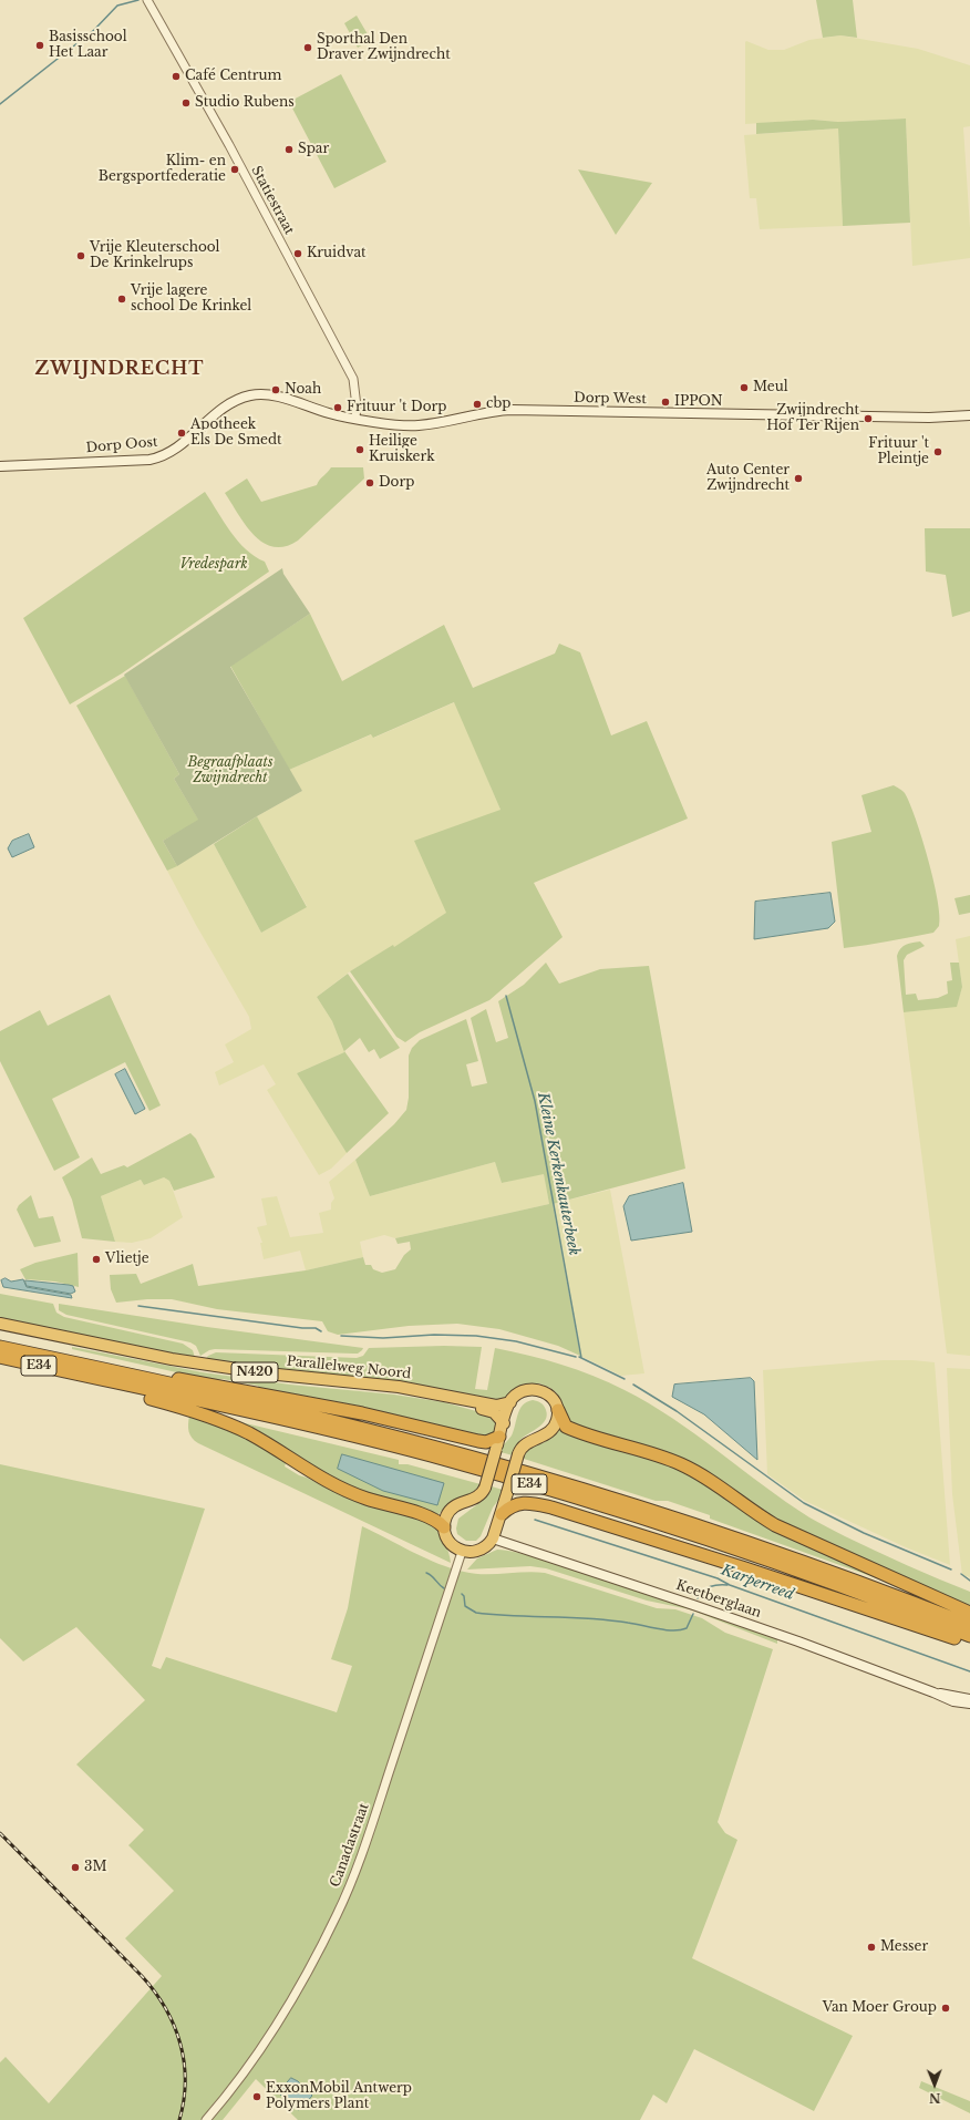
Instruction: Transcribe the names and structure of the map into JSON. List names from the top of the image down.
{
  "streets": {
    "highway": ["E34", "Parallelweg Noord", "N420"],
    "main road": ["Dorp West", "Dorp Oost", "Keetberglaan"],
    "street": ["Statiestraat", "Canadastraat"]
  },
  "crossings": [
    ["Statiestraat", "Dorp West"],
    ["Statiestraat", "Dorp Oost"],
    ["Dorp West", "Dorp Oost"],
    ["Parallelweg Noord", "N420"]
  ],
  "districts": ["ZWIJNDRECHT"],
  "water": ["Kleine Kerkenkauterbeek", "Karperreed"],
  "parks": ["Vredespark", "Begraafplaats Zwijndrecht"],
  "places": [
    "Basisschool Het Laar",
    "Sporthal Den Draver Zwijndrecht",
    "Café Centrum",
    "Studio Rubens",
    "Spar",
    "Klim- en Bergsportfederatie",
    "Kruidvat",
    "Vrije Kleuterschool De Krinkelrups",
    "Vrije lagere school De Krinkel",
    "Meul",
    "Noah",
    "IPPON",
    "cbp",
    "Frituur 't Dorp",
    "Zwijndrecht Hof Ter Rijen",
    "Apotheek Els De Smedt",
    "Heilige Kruiskerk",
    "Frituur 't Pleintje",
    "Auto Center Zwijndrecht",
    "Dorp",
    "Vlietje",
    "3M",
    "Messer",
    "Van Moer Group",
    "ExxonMobil Antwerp Polymers Plant"
  ],
  "north": "bottom"
}
